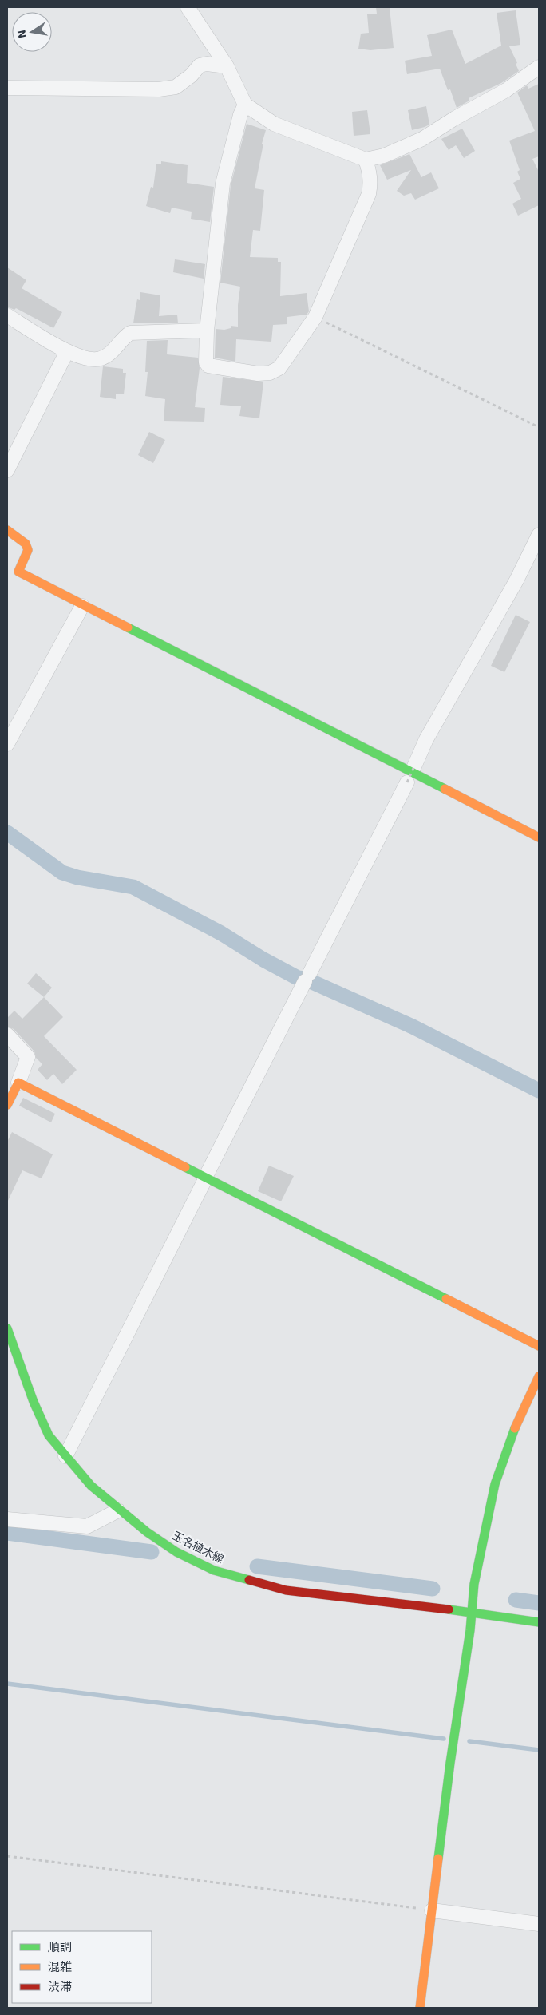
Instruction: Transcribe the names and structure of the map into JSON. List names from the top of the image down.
{
  "streets": {
    "street": ["玉名植木線"]
  },
  "legend": ["順調", "混雑", "渋滞"],
  "north": "left"
}
